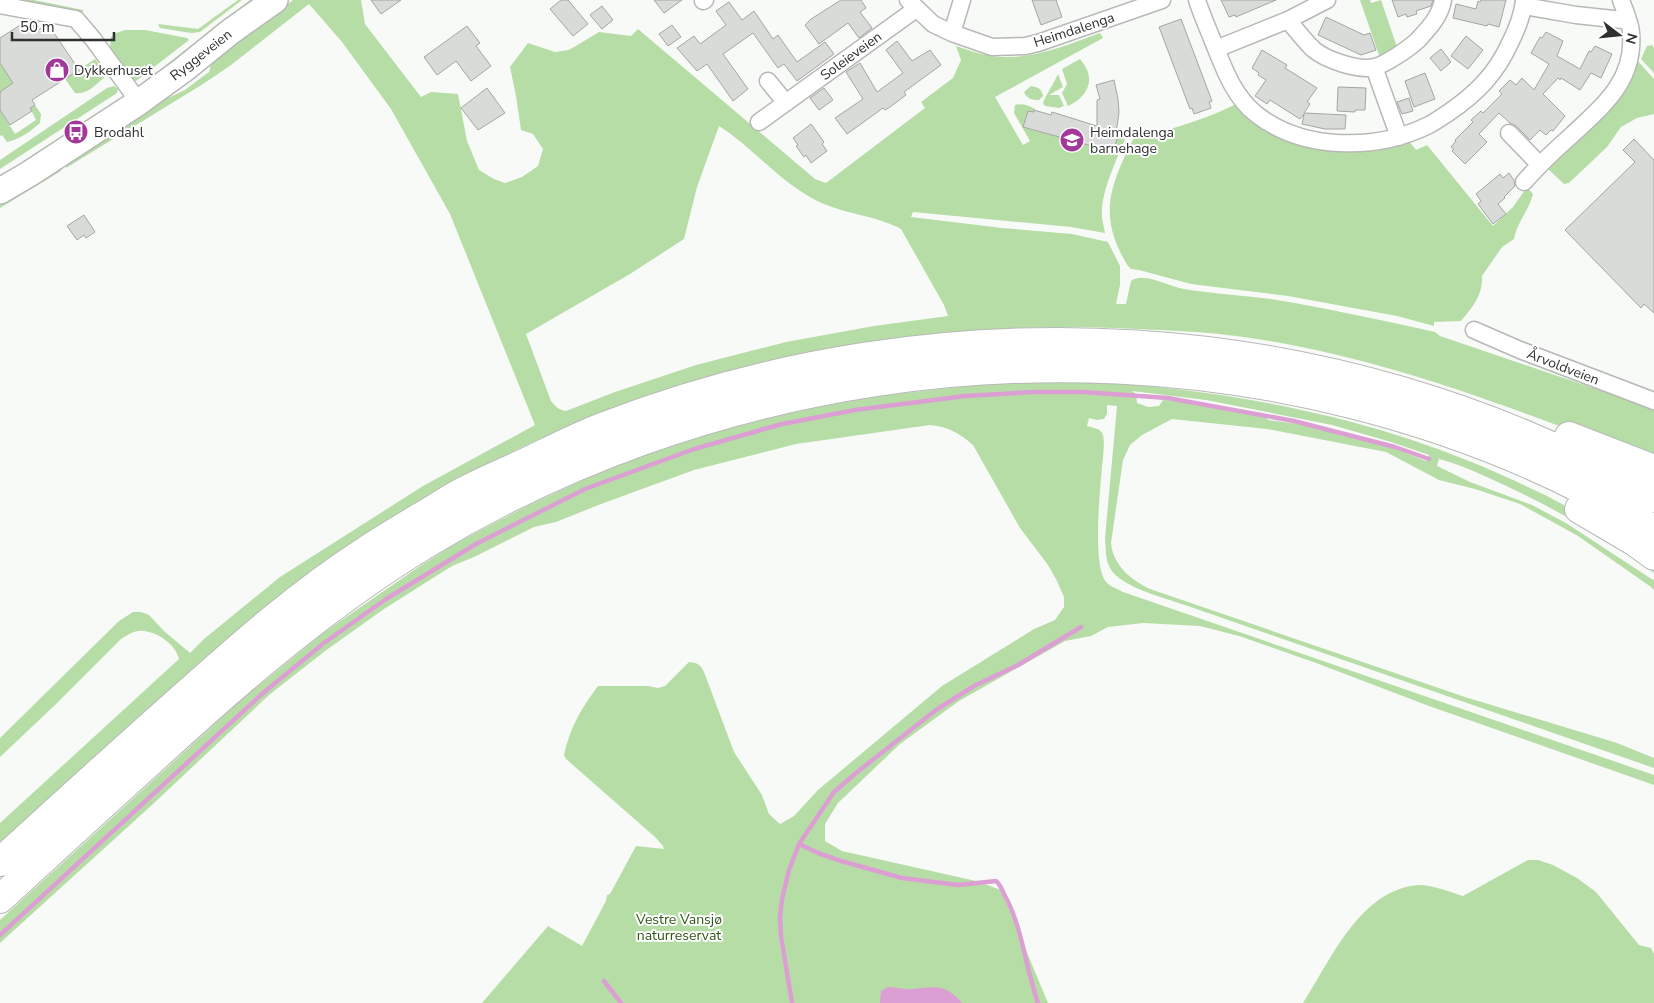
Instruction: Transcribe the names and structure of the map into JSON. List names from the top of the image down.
{
  "streets": {
    "main road": ["Ryggeveien"],
    "street": ["Heimdalenga", "Soleieveien", "Årvoldveien"]
  },
  "crossings": [
    ["Heimdalenga", "Soleieveien"]
  ],
  "parks": ["Vestre Vansjø naturreservat"],
  "places": {
    "shop": ["Dykkerhuset"],
    "bus stop": ["Brodahl"],
    "school or university": ["Heimdalenga barnehage"]
  },
  "scale_bar": "50 m",
  "north": "right"
}
